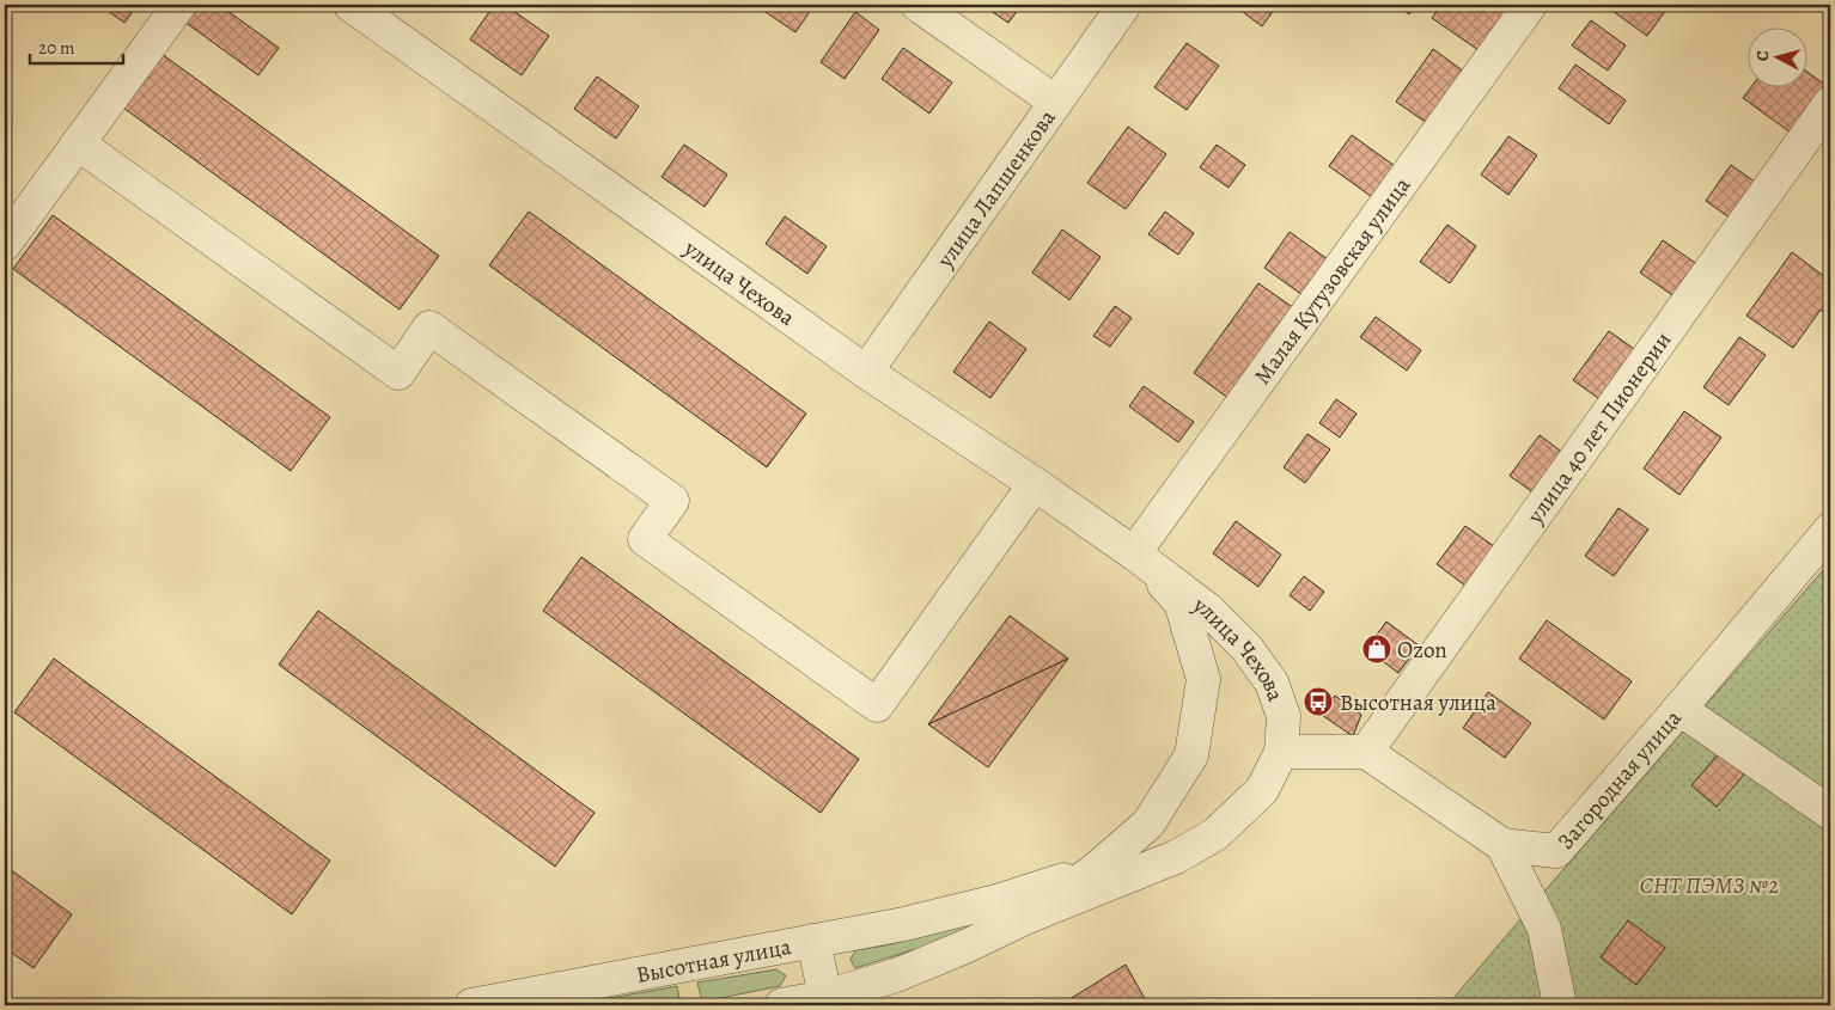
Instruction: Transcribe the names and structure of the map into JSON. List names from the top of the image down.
{
  "streets": {
    "street": [
      "улица Лапшенкова",
      "Малая Кутузовская улица",
      "улица Чехова",
      "улица 40 лет Пионерии",
      "Загородная улица",
      "Высотная улица"
    ]
  },
  "crossings": [
    ["улица Лапшенкова", "улица Чехова"],
    ["Малая Кутузовская улица", "улица Чехова"],
    ["улица Чехова", "Высотная улица"],
    ["улица 40 лет Пионерии", "Загородная улица"]
  ],
  "parks": ["СНТ ПЭМЗ №2"],
  "places": {
    "shop": ["Ozon"],
    "bus stop": ["Высотная улица"]
  },
  "scale_bar": "20 m",
  "north": "left"
}
